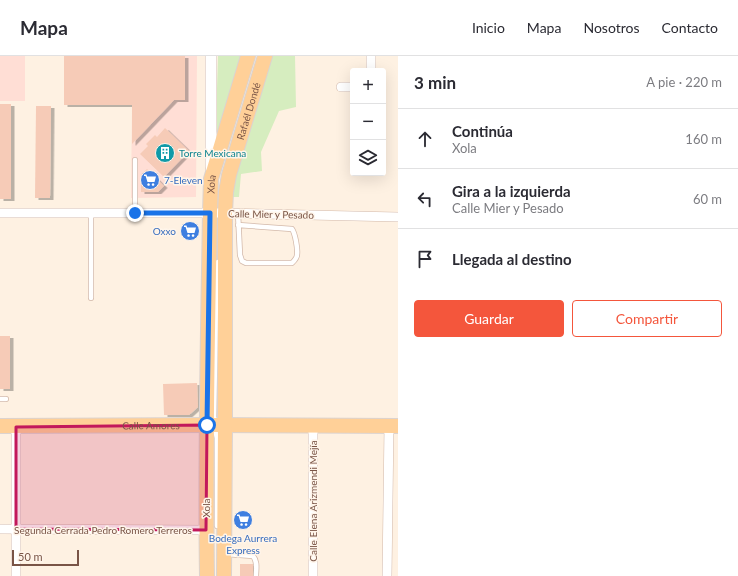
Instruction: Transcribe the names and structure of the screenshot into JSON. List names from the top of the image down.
{
  "streets": {
    "main road": ["Rafaél Dondé", "Xola", "Calle Amores"],
    "street": ["Calle Mier y Pesado", "Calle Elena Arizmendi Mejía", "Segunda Cerrada Pedro Romero Terreros"]
  },
  "crossings": [
    ["Rafaél Dondé", "Xola"],
    ["Rafaél Dondé", "Calle Mier y Pesado"],
    ["Xola", "Calle Mier y Pesado"],
    ["Xola", "Calle Amores"],
    ["Xola", "Segunda Cerrada Pedro Romero Terreros"],
    ["Calle Amores", "Calle Elena Arizmendi Mejía"]
  ],
  "places": {
    "building": ["Torre Mexicana"],
    "supermarket": ["7-Eleven", "Oxxo", "Bodega Aurrera Express"]
  },
  "scale_bar": "50 m",
  "page": {
    "header": "Mapa",
    "nav": [
      "Inicio",
      "Mapa",
      "Nosotros",
      "Contacto"
    ],
    "heading": ["3 min", "A pie · 220 m"],
    "map_buttons": ["+", "−"],
    "list": [
      ["Continúa", "Xola", "160 m"],
      ["Gira a la izquierda", "Calle Mier y Pesado", "60 m"],
      "Llegada al destino"
    ],
    "buttons": ["Guardar", "Compartir"],
    "scale": "50 m"
  }
}
